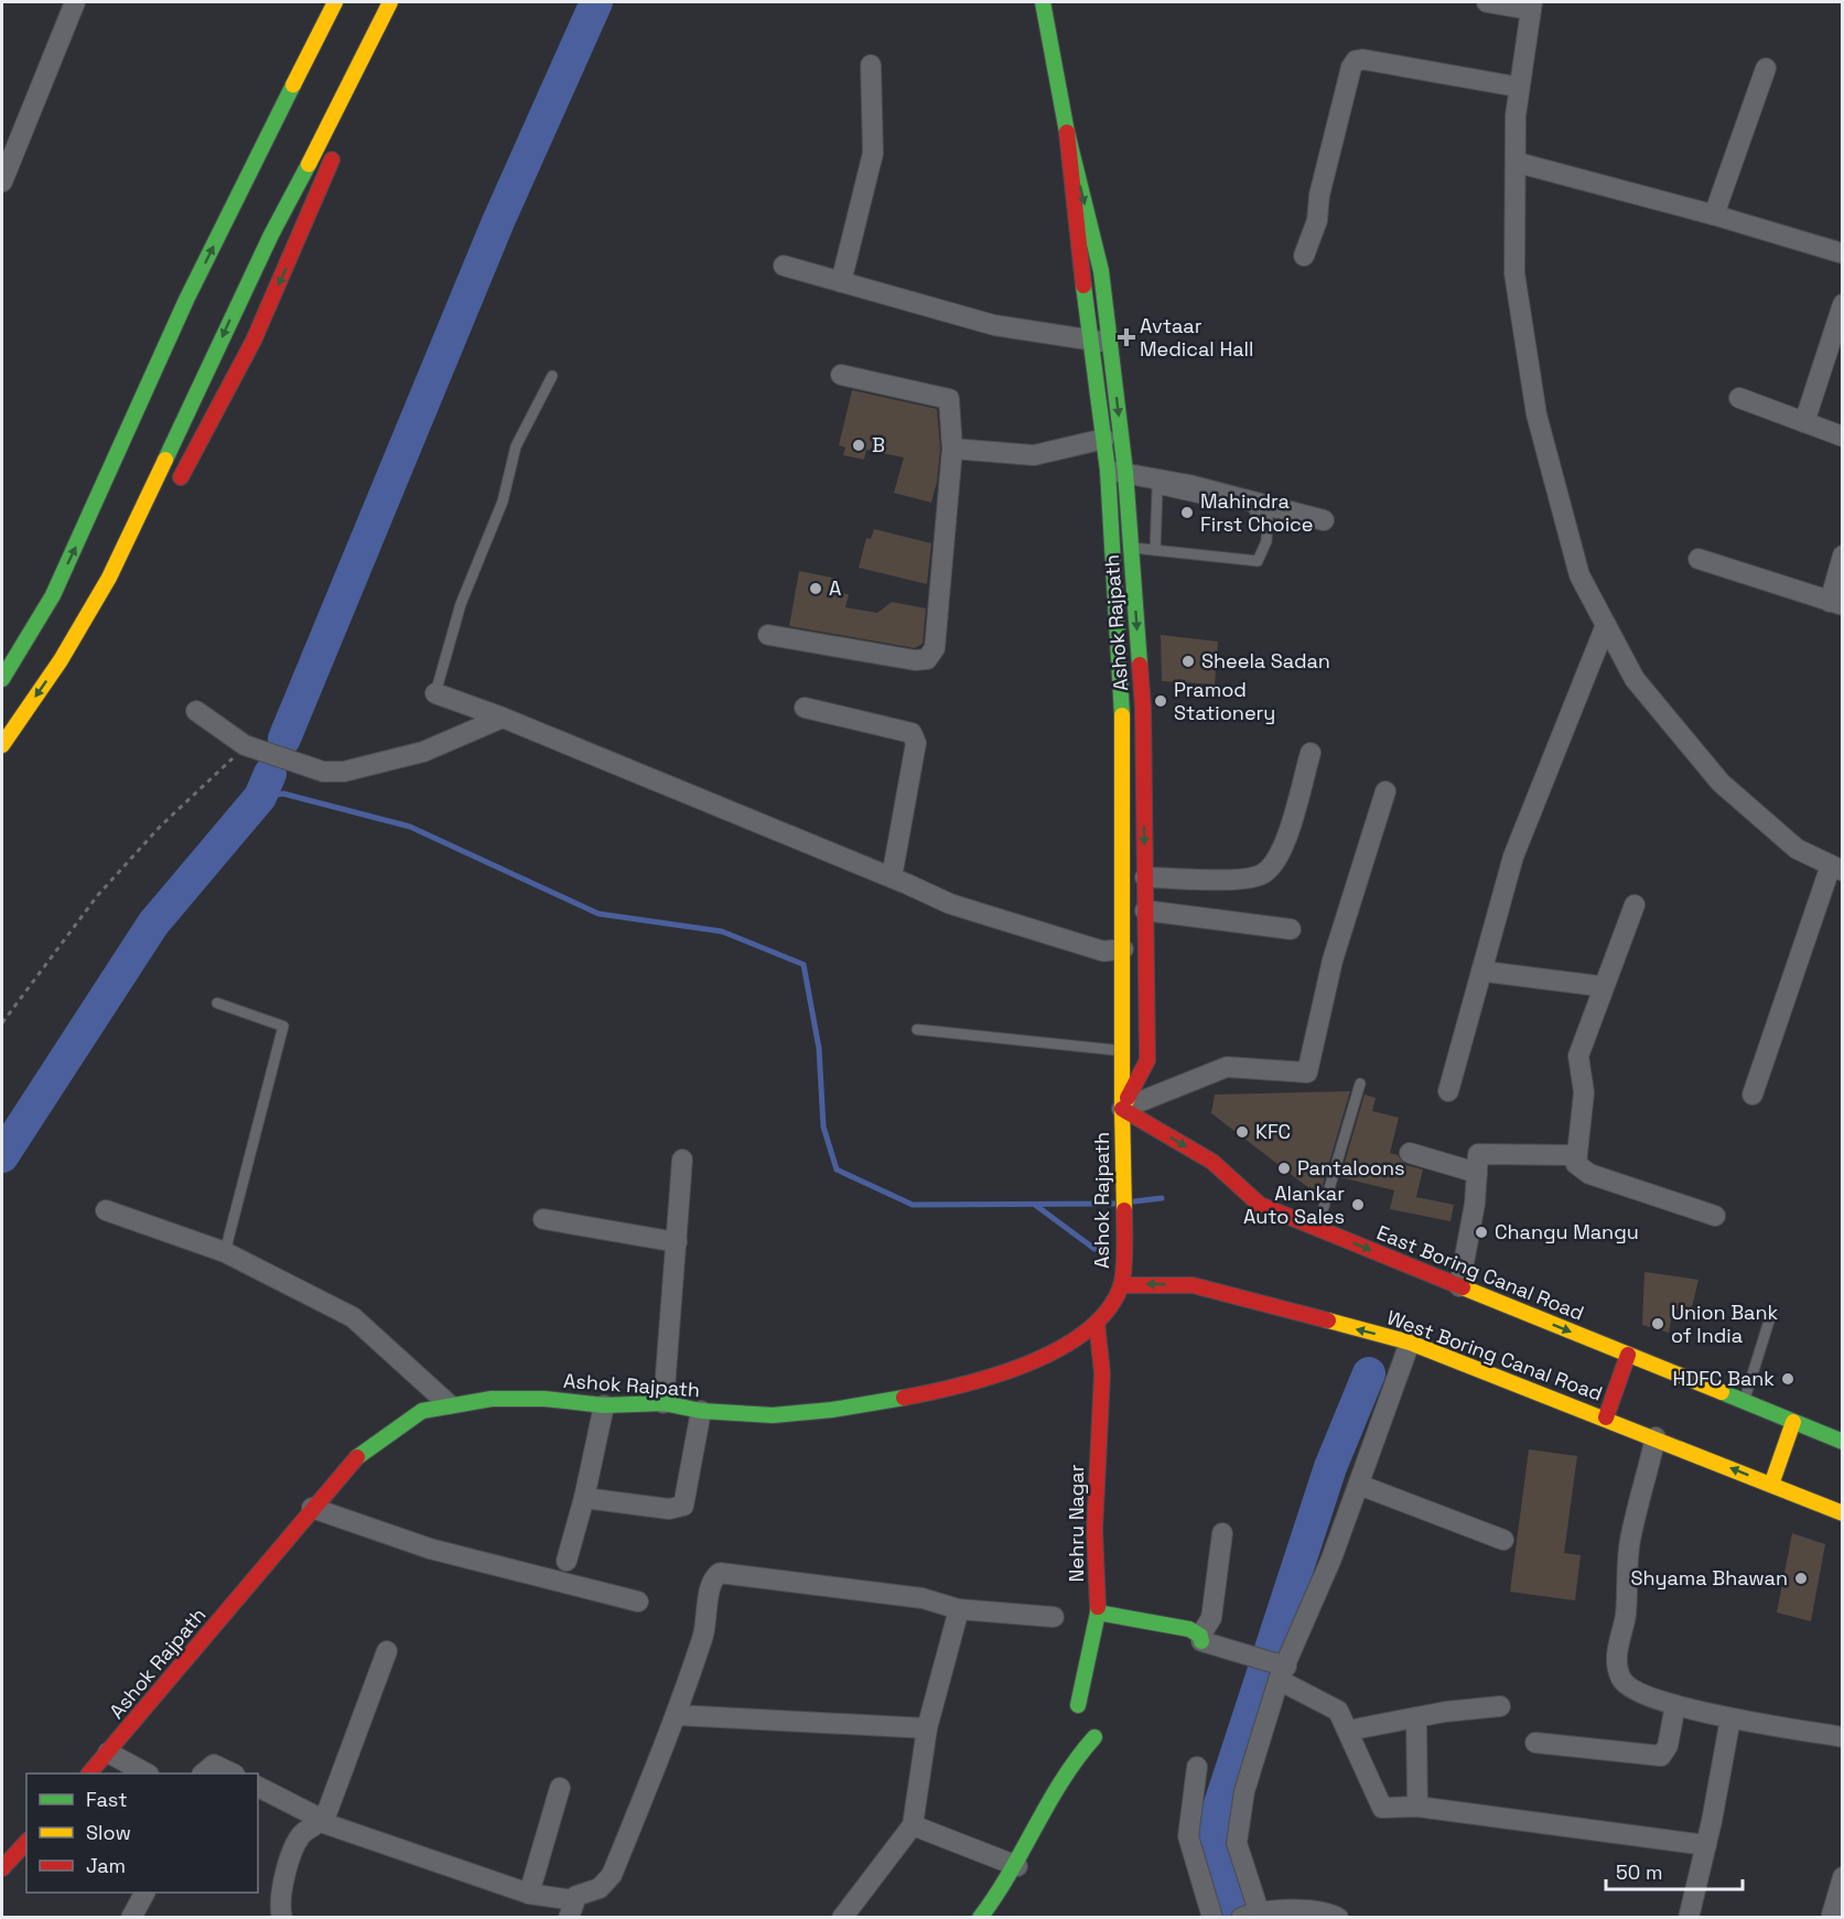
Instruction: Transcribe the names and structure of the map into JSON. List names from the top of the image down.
{
  "streets": {
    "main road": [
      "Ashok Rajpath",
      "East Boring Canal Road",
      "West Boring Canal Road",
      "Nehru Nagar"
    ]
  },
  "crossings": [
    ["Ashok Rajpath", "East Boring Canal Road"],
    ["Ashok Rajpath", "West Boring Canal Road"],
    ["Ashok Rajpath", "Nehru Nagar"]
  ],
  "one_way": ["East Boring Canal Road", "West Boring Canal Road"],
  "places": {
    "health": ["Avtaar Medical Hall"],
    "other": [
      "B",
      "Mahindra First Choice",
      "A",
      "Sheela Sadan",
      "Pramod Stationery",
      "KFC",
      "Pantaloons",
      "Alankar Auto Sales",
      "Changu Mangu",
      "Union Bank of India",
      "HDFC Bank",
      "Shyama Bhawan"
    ]
  },
  "legend": ["Fast", "Slow", "Jam"],
  "scale_bar": "50 m"
}
